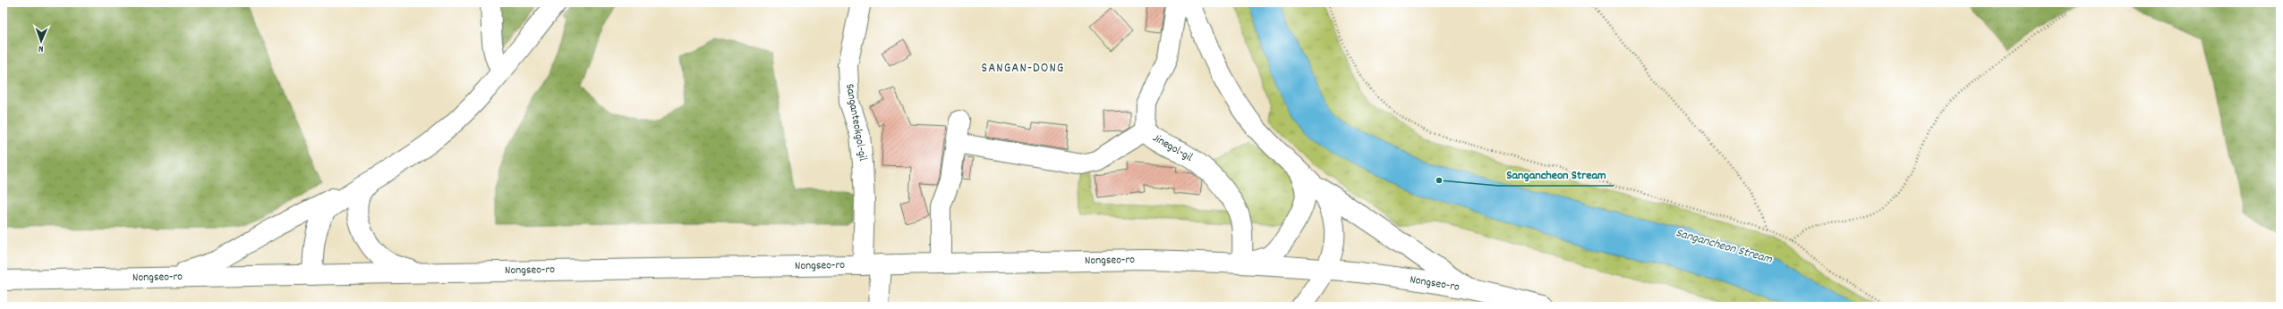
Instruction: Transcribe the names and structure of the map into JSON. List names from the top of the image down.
{
  "streets": {
    "street": ["Sanganteokgol-gil", "Jinegol-gil", "Nongseo-ro"]
  },
  "crossings": [
    ["Sanganteokgol-gil", "Nongseo-ro"],
    ["Jinegol-gil", "Nongseo-ro"]
  ],
  "districts": ["SANGAN-DONG"],
  "water": ["Sangancheon Stream"],
  "places": ["Sangancheon Stream"],
  "north": "bottom"
}
